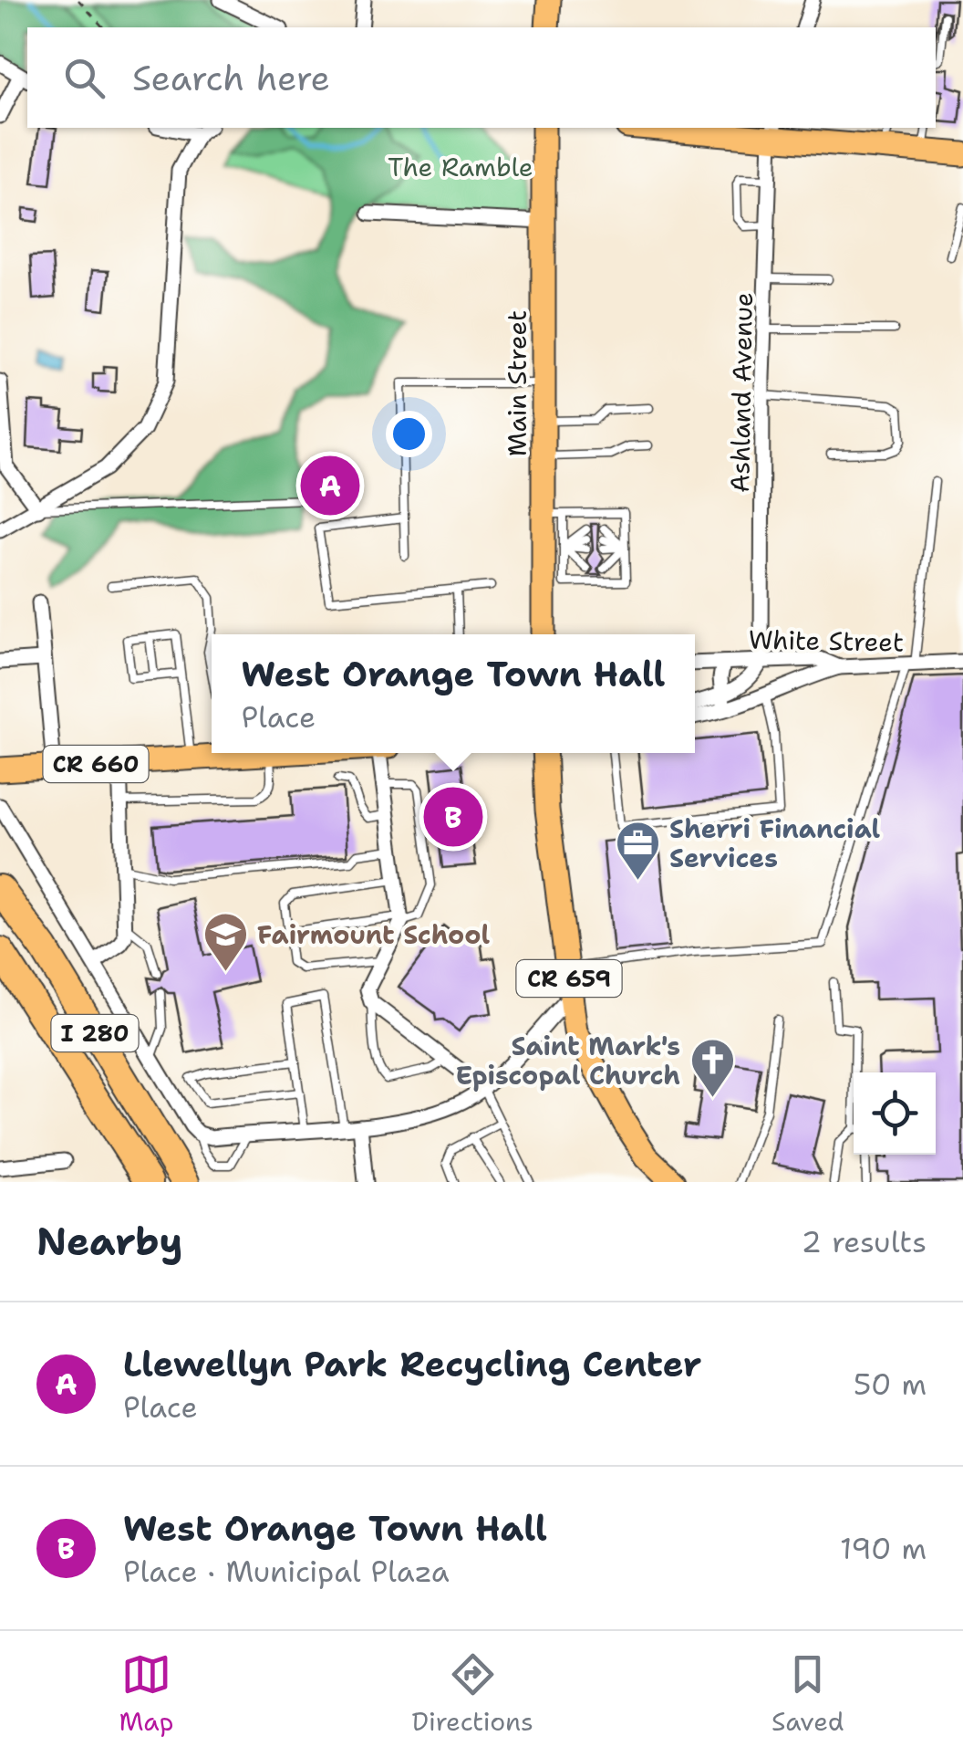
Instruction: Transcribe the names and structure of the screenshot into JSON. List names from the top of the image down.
{
  "streets": {
    "highway": ["I 280"],
    "main road": ["Main Street", "CR 660", "CR 659"],
    "street": ["Ashland Avenue", "White Street"]
  },
  "crossings": [
    ["Ashland Avenue", "White Street"]
  ],
  "parks": ["The Ramble"],
  "places": {
    "office": ["Sherri Financial Services"],
    "school or university": ["Fairmount School"],
    "church": ["Saint Mark's Episcopal Church"]
  },
  "page": {
    "search": "Search here",
    "pins": ["A", "B"],
    "popup": ["West Orange Town Hall", "Place"],
    "heading": ["Nearby", "2 results"],
    "list": [
      {
        "mark": "A",
        "name": "Llewellyn Park Recycling Center",
        "note": "Place",
        "value": "50 m"
      },
      {
        "mark": "B",
        "name": "West Orange Town Hall",
        "note": "Place · Municipal Plaza",
        "value": "190 m"
      }
    ],
    "nav": ["Map", "Directions", "Saved"]
  }
}
